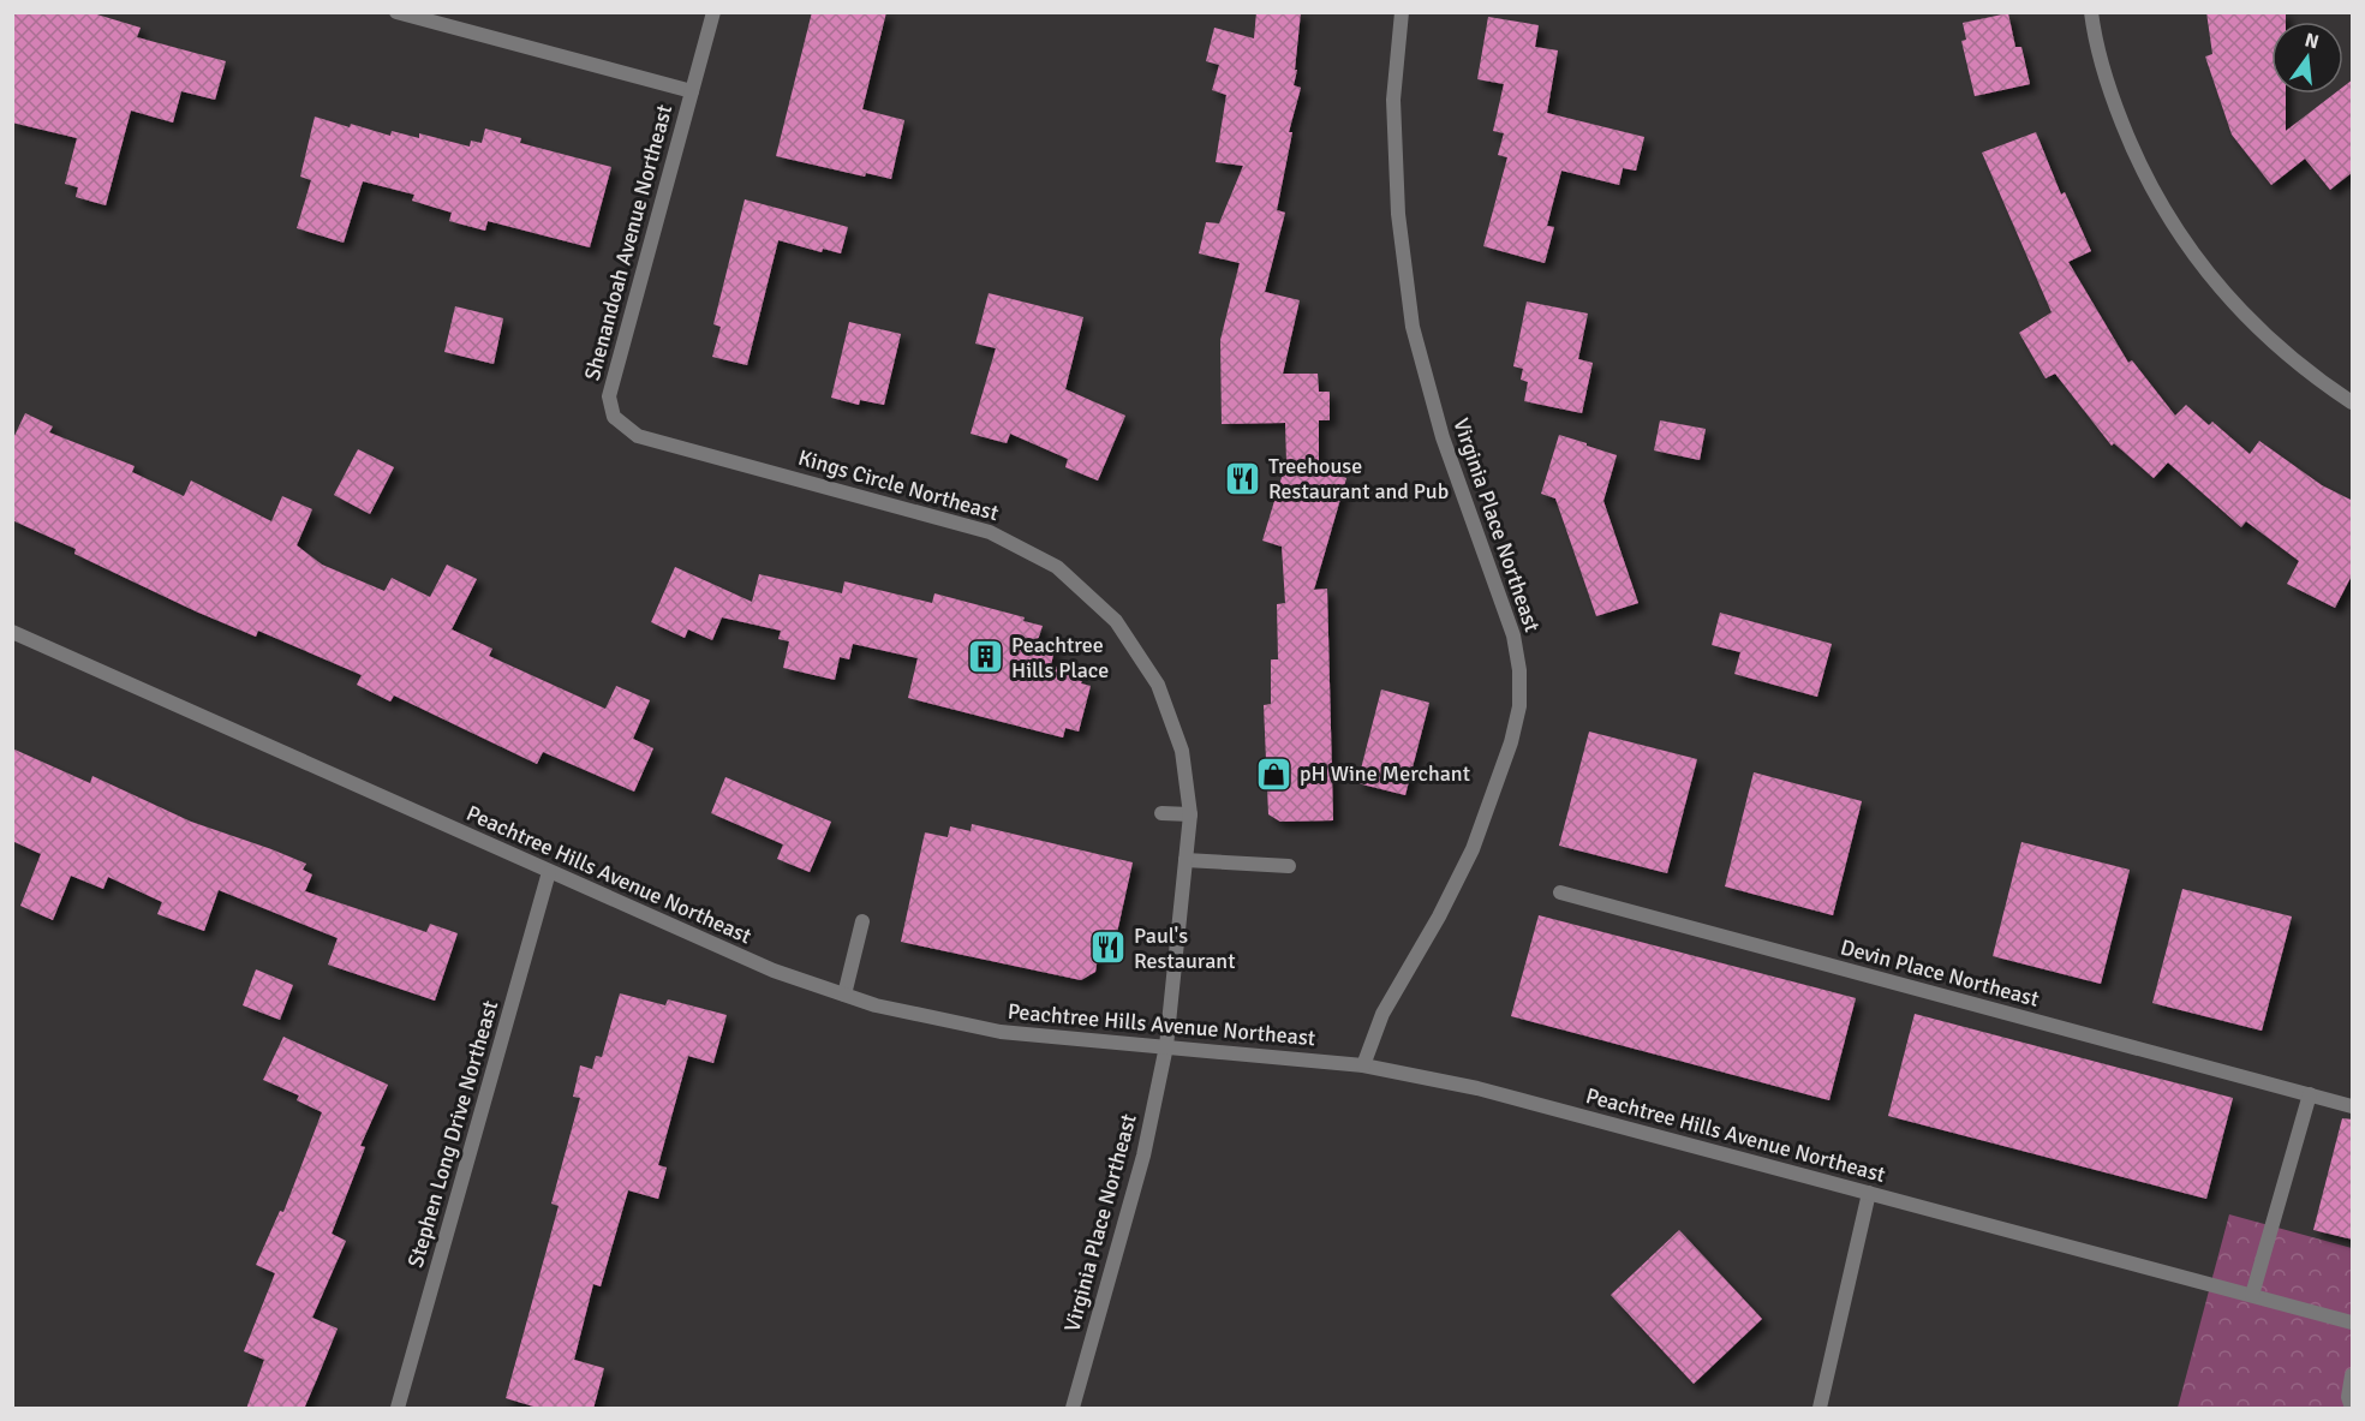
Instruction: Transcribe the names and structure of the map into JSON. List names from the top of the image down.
{
  "streets": {
    "street": [
      "Shenandoah Avenue Northeast",
      "Kings Circle Northeast",
      "Virginia Place Northeast",
      "Peachtree Hills Avenue Northeast",
      "Devin Place Northeast",
      "Stephen Long Drive Northeast"
    ]
  },
  "crossings": [
    ["Shenandoah Avenue Northeast", "Kings Circle Northeast"],
    ["Kings Circle Northeast", "Virginia Place Northeast"],
    ["Kings Circle Northeast", "Peachtree Hills Avenue Northeast"],
    ["Virginia Place Northeast", "Peachtree Hills Avenue Northeast"],
    ["Peachtree Hills Avenue Northeast", "Stephen Long Drive Northeast"]
  ],
  "places": {
    "restaurant": ["Treehouse Restaurant and Pub", "Paul's Restaurant"],
    "building": ["Peachtree Hills Place"],
    "shop": ["pH Wine Merchant"]
  },
  "north": "top"
}
